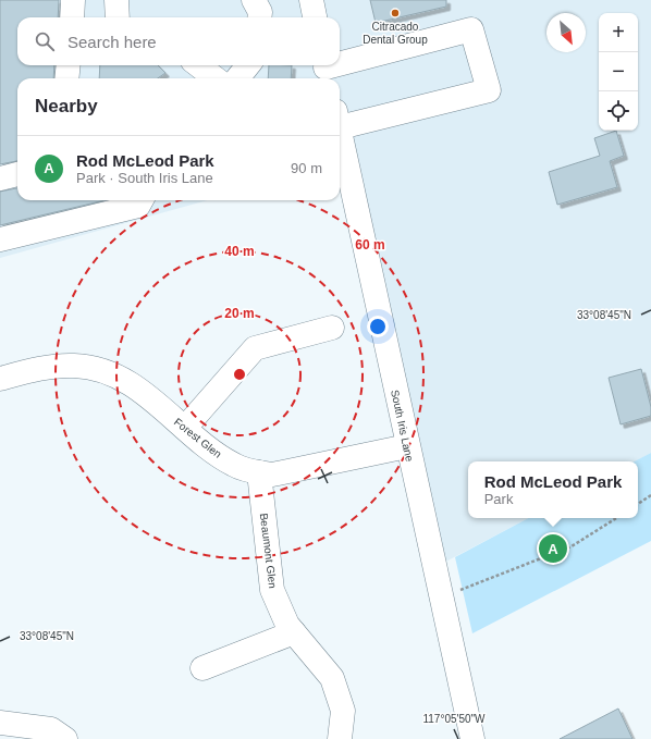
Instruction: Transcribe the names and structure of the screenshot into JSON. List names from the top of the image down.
{
  "streets": {
    "street": ["South Iris Lane", "Forest Glen", "Beaumont Glen"]
  },
  "crossings": [
    ["South Iris Lane", "Forest Glen"],
    ["Forest Glen", "Beaumont Glen"]
  ],
  "places": ["Citracado Dental Group"],
  "north": "bottom right",
  "page": {
    "map_buttons": ["+", "−"],
    "search": "Search here",
    "heading": "Nearby",
    "list": [
      {
        "mark": "A",
        "name": "Rod McLeod Park",
        "note": "Park · South Iris Lane",
        "value": "90 m"
      }
    ],
    "popup": ["Rod McLeod Park", "Park"],
    "pins": "A"
  },
  "coordinates": ["33°08'45\"N", "117°05'50\"W"],
  "rings": ["60 m", "40 m", "20 m"]
}
